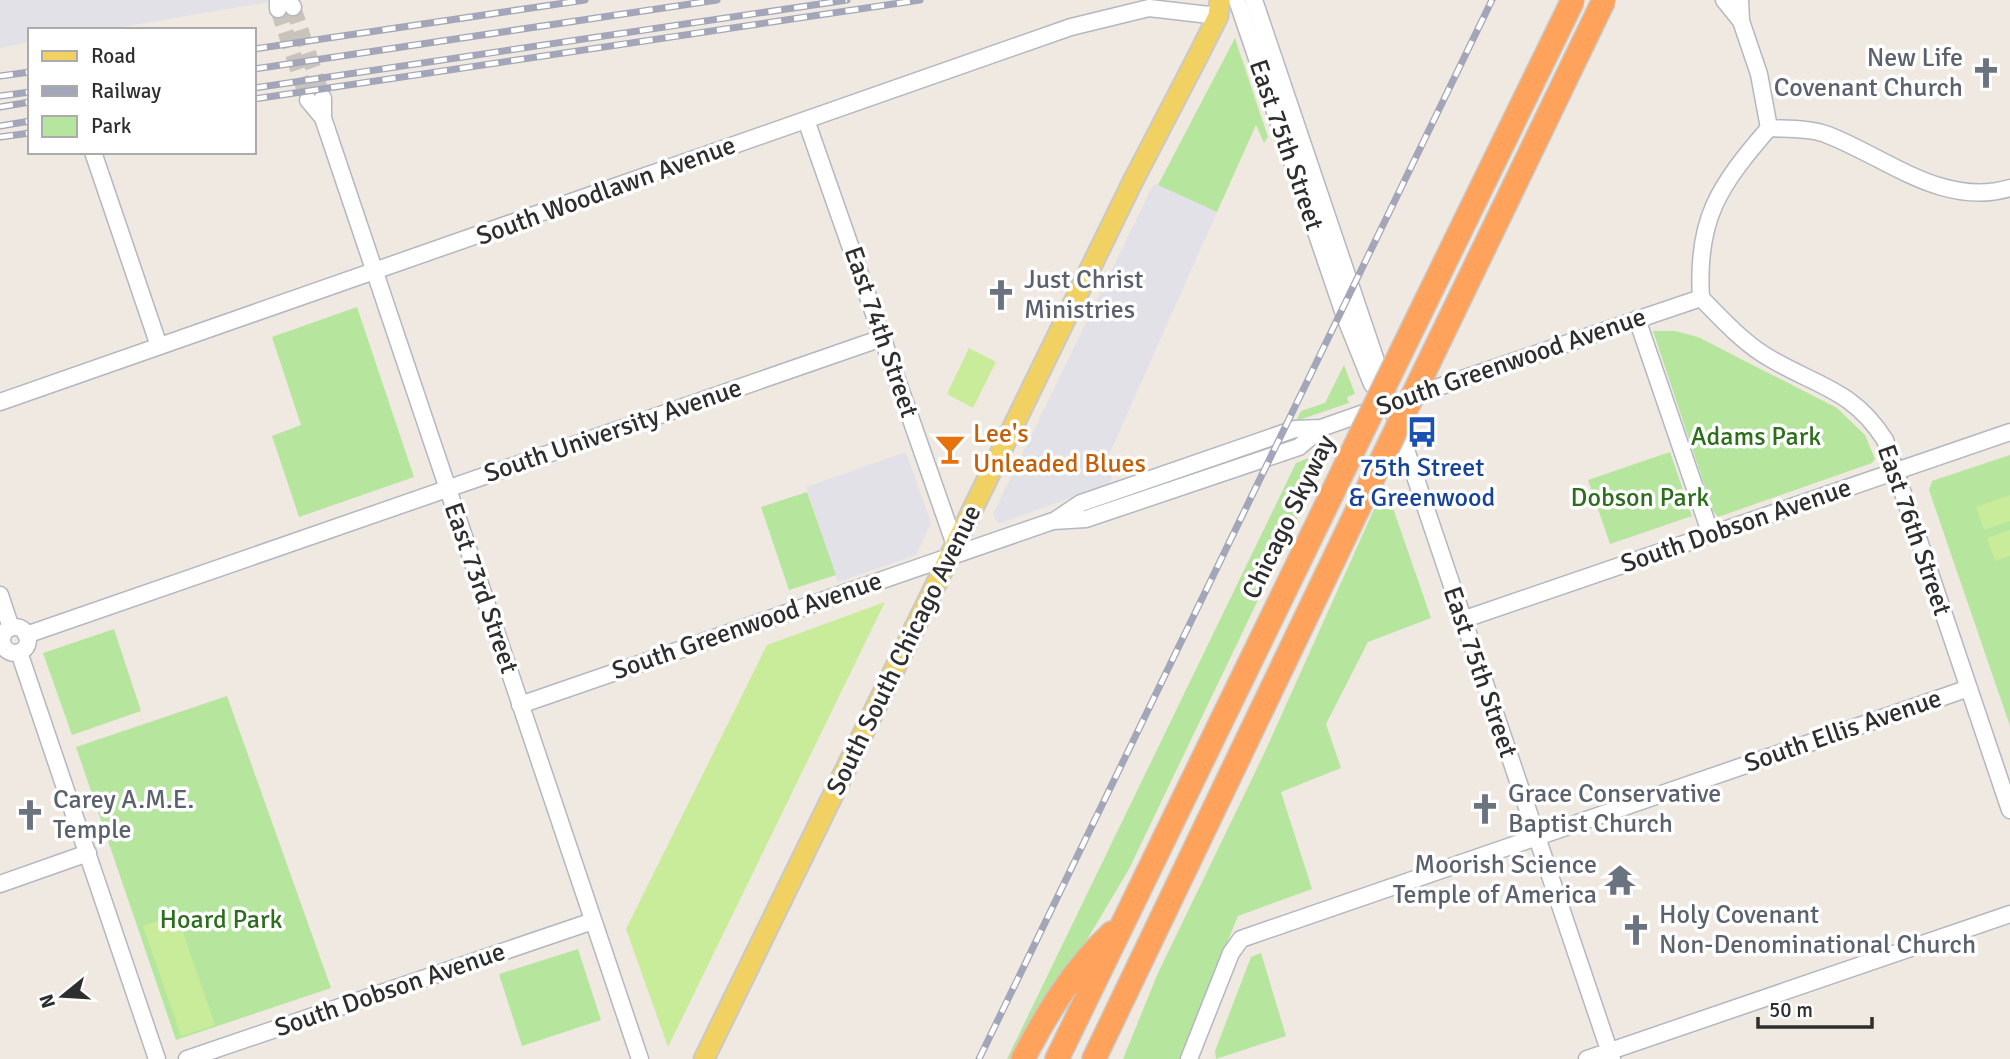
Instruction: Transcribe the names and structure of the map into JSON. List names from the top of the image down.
{
  "streets": {
    "highway": ["Chicago Skyway"],
    "main road": ["South South Chicago Avenue"],
    "street": [
      "East 75th Street",
      "South Woodlawn Avenue",
      "East 74th Street",
      "South Greenwood Avenue",
      "South University Avenue",
      "South Dobson Avenue",
      "East 76th Street",
      "East 73rd Street",
      "South Ellis Avenue"
    ]
  },
  "crossings": [
    ["East 75th Street", "South Greenwood Avenue"],
    ["East 75th Street", "South Dobson Avenue"],
    ["East 75th Street", "South South Chicago Avenue"],
    ["East 75th Street", "South Ellis Avenue"],
    ["South Woodlawn Avenue", "East 74th Street"],
    ["South Woodlawn Avenue", "East 73rd Street"],
    ["South Woodlawn Avenue", "South South Chicago Avenue"],
    ["East 74th Street", "South Greenwood Avenue"],
    ["East 74th Street", "South University Avenue"],
    ["East 74th Street", "South South Chicago Avenue"],
    ["South Greenwood Avenue", "East 76th Street"],
    ["South Greenwood Avenue", "East 73rd Street"],
    ["South Greenwood Avenue", "South South Chicago Avenue"],
    ["South University Avenue", "East 73rd Street"],
    ["South Dobson Avenue", "East 76th Street"],
    ["South Dobson Avenue", "East 73rd Street"],
    ["East 76th Street", "South Ellis Avenue"]
  ],
  "parks": ["Adams Park", "Dobson Park", "Hoard Park"],
  "places": {
    "church": [
      "New Life Covenant Church",
      "Just Christ Ministries",
      "Grace Conservative Baptist Church",
      "Carey A.M.E. Temple",
      "Holy Covenant Non-Denominational Church"
    ],
    "bus stop": ["75th Street & Greenwood"],
    "bar": ["Lee's Unleaded Blues"],
    "temple": ["Moorish Science Temple of America"]
  },
  "legend": ["Road", "Railway", "Park"],
  "scale_bar": "50 m",
  "north": "left"
}
